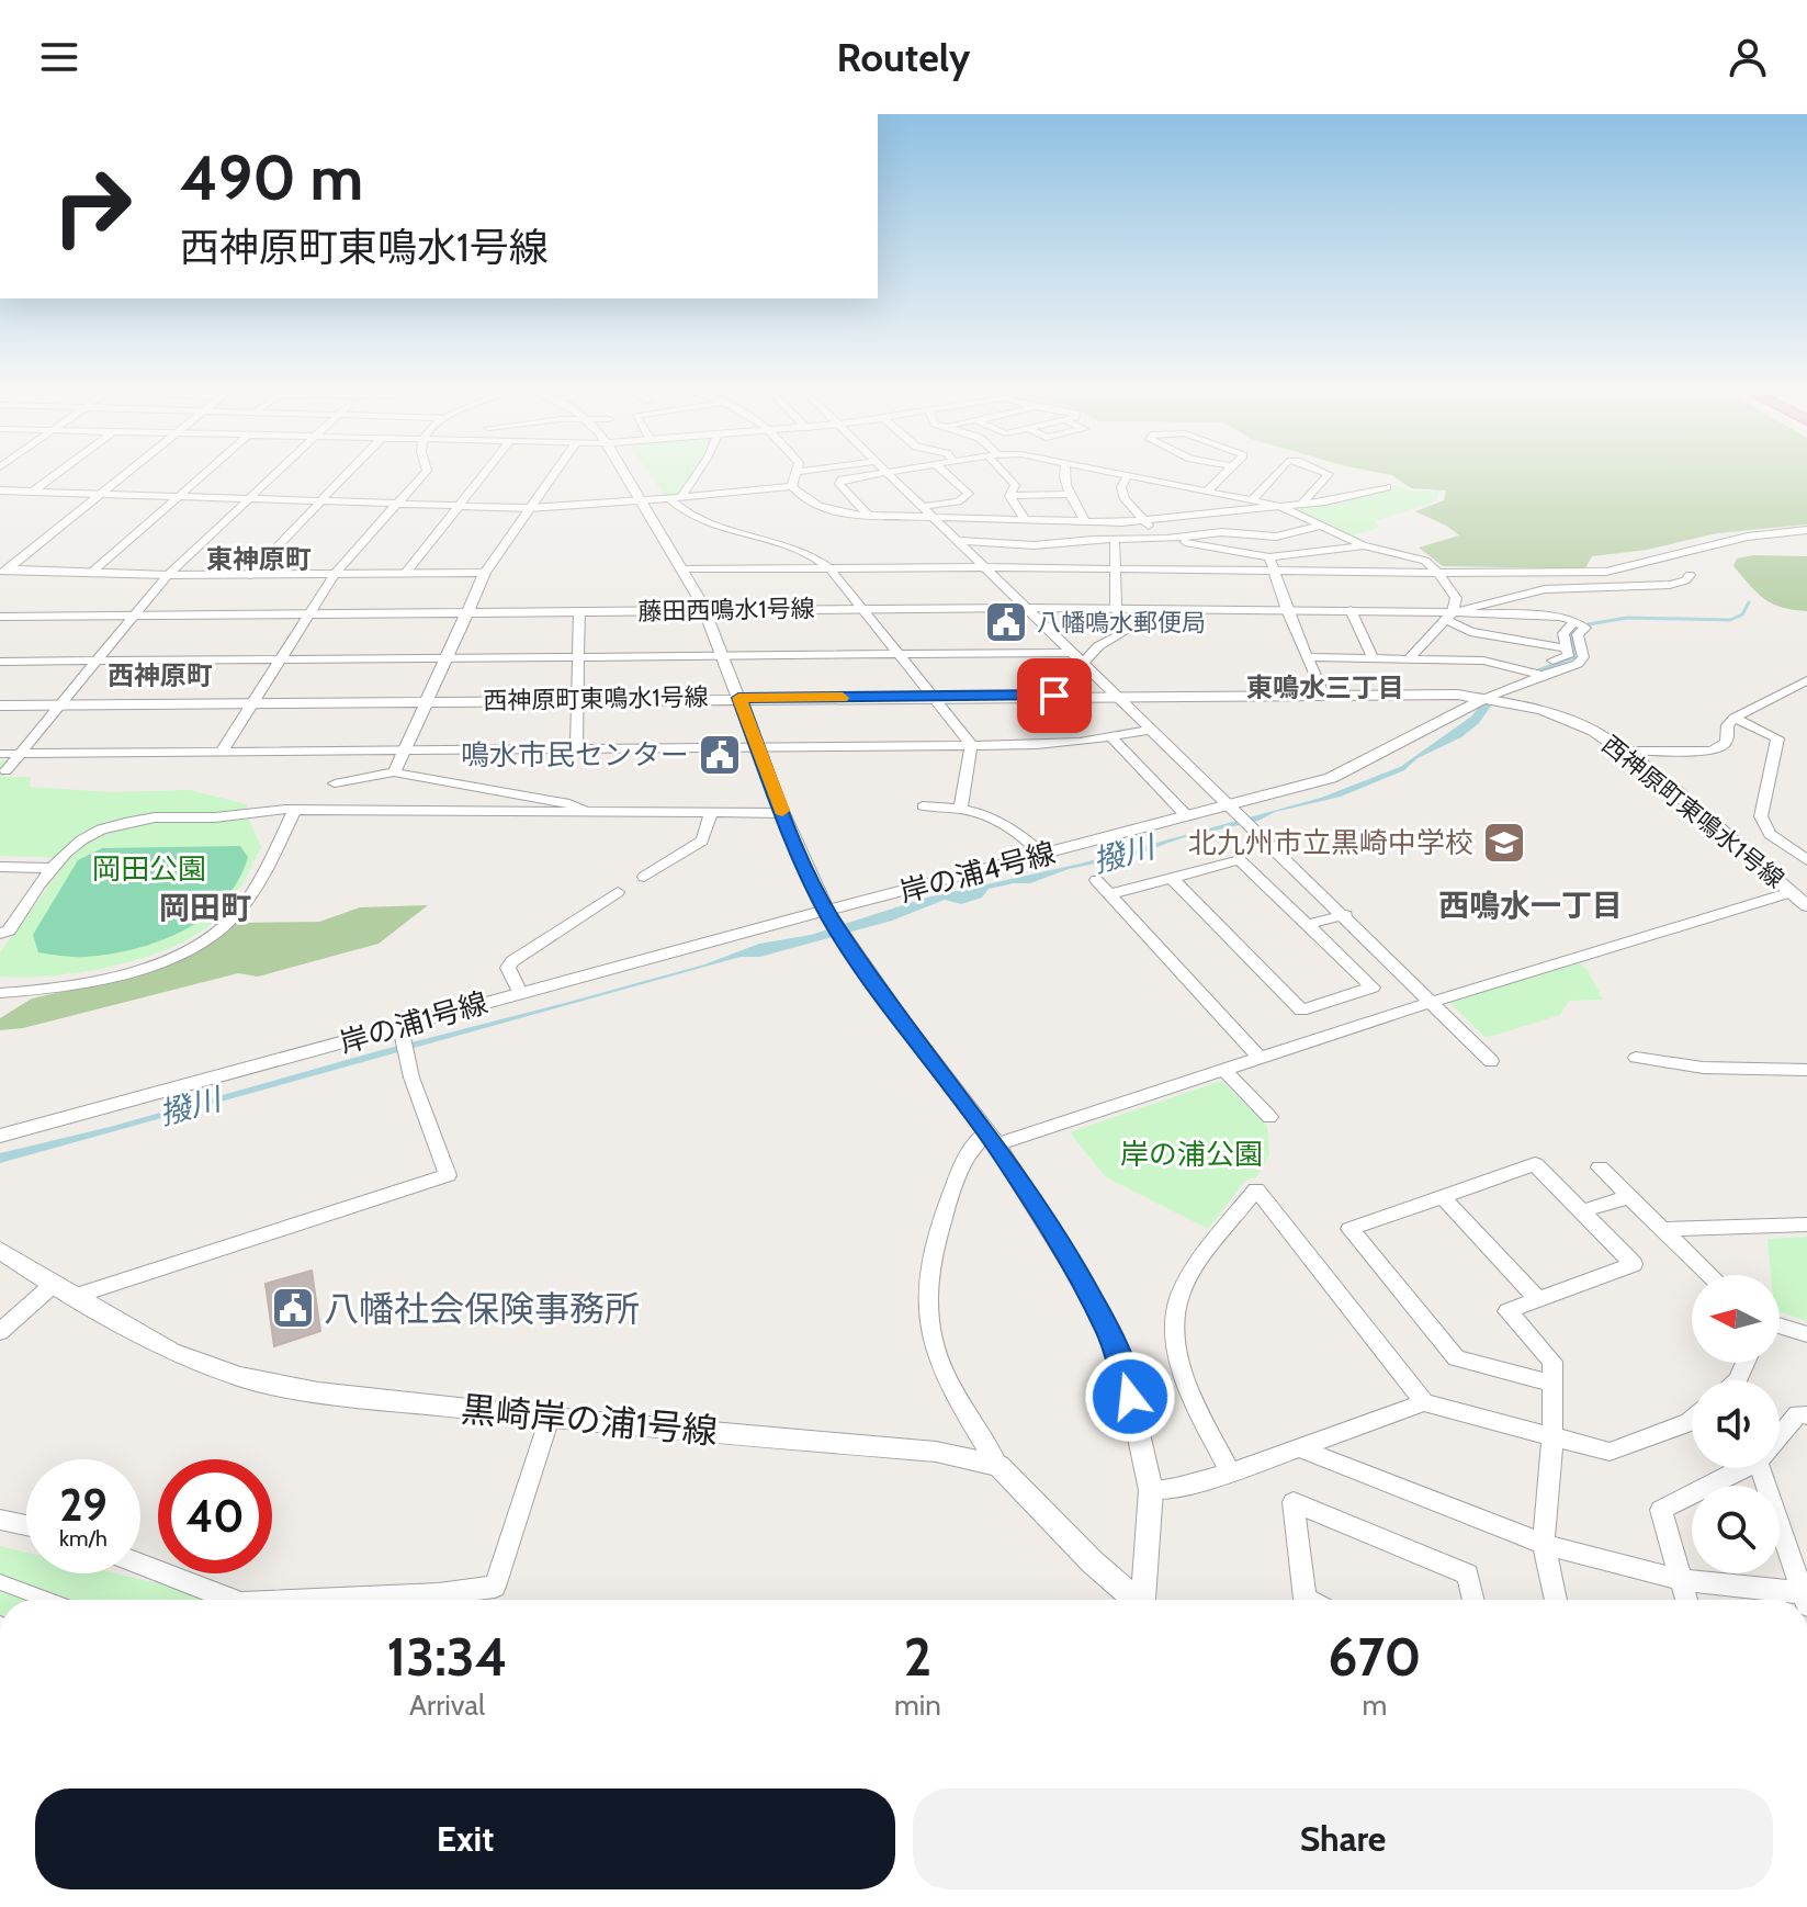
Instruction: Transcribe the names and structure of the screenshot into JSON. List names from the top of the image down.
{
  "streets": {
    "street": [
      "藤田西鳴水1号線",
      "西神原町東鳴水1号線",
      "岸の浦4号線",
      "岸の浦1号線",
      "黒崎岸の浦1号線"
    ]
  },
  "crossings": [
    ["西神原町東鳴水1号線", "岸の浦4号線"],
    ["岸の浦4号線", "岸の浦1号線"]
  ],
  "districts": [
    "東神原町",
    "西神原町",
    "東鳴水三丁目",
    "西鳴水一丁目",
    "岡田町"
  ],
  "water": ["撥川"],
  "parks": ["岡田公園", "岸の浦公園"],
  "places": {
    "public building": ["八幡鳴水郵便局", "鳴水市民センター", "八幡社会保険事務所"],
    "school or university": ["北九州市立黒崎中学校"]
  },
  "north": "left",
  "page": {
    "header": "Routely",
    "turn": ["490 m", "西神原町東鳴水1号線"],
    "speed": "29 km/h",
    "limit": "40",
    "eta": [
      "13:34",
      "Arrival",
      "2",
      "min",
      "670",
      "m"
    ],
    "buttons": ["Exit", "Share"]
  }
}
